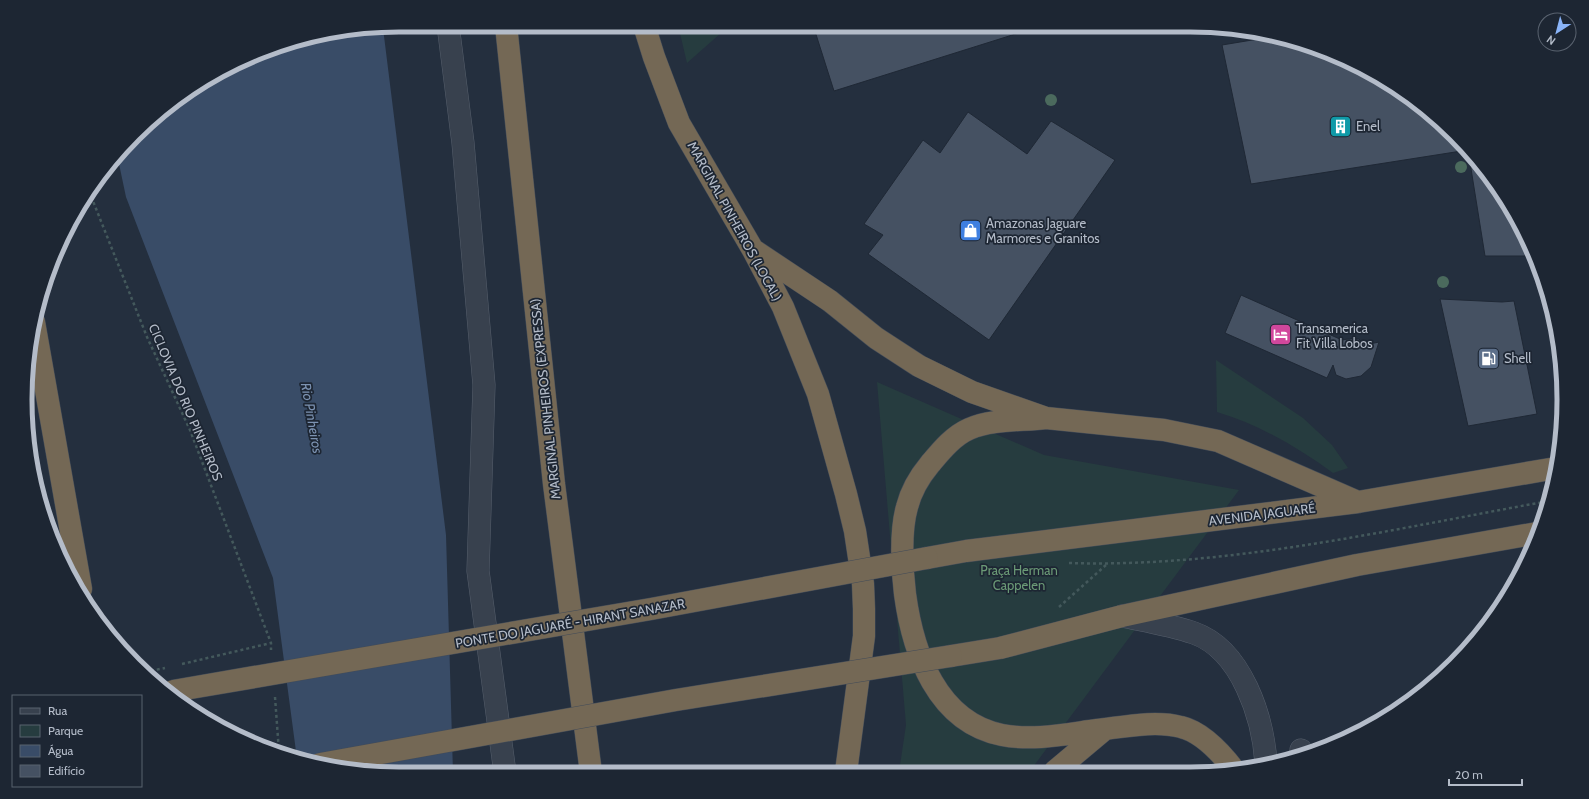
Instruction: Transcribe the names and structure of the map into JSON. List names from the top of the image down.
{
  "streets": {
    "highway": [
      "MARGINAL PINHEIROS (LOCAL)",
      "MARGINAL PINHEIROS (EXPRESSA)",
      "AVENIDA JAGUARÉ",
      "PONTE DO JAGUARÉ - HIRANT SANAZAR"
    ],
    "path": ["CICLOVIA DO RIO PINHEIROS"]
  },
  "crossings": [
    ["AVENIDA JAGUARÉ", "PONTE DO JAGUARÉ - HIRANT SANAZAR"]
  ],
  "water": ["Rio Pinheiros"],
  "parks": ["Praça Herman Cappelen"],
  "places": {
    "building": ["Enel"],
    "shop": ["Amazonas Jaguare Marmores e Granitos"],
    "hotel": ["Transamerica Fit Villa Lobos"],
    "fuel station": ["Shell"]
  },
  "legend": [
    "Rua",
    "Parque",
    "Água",
    "Edifício"
  ],
  "scale_bar": "20 m",
  "north": "bottom left"
}
